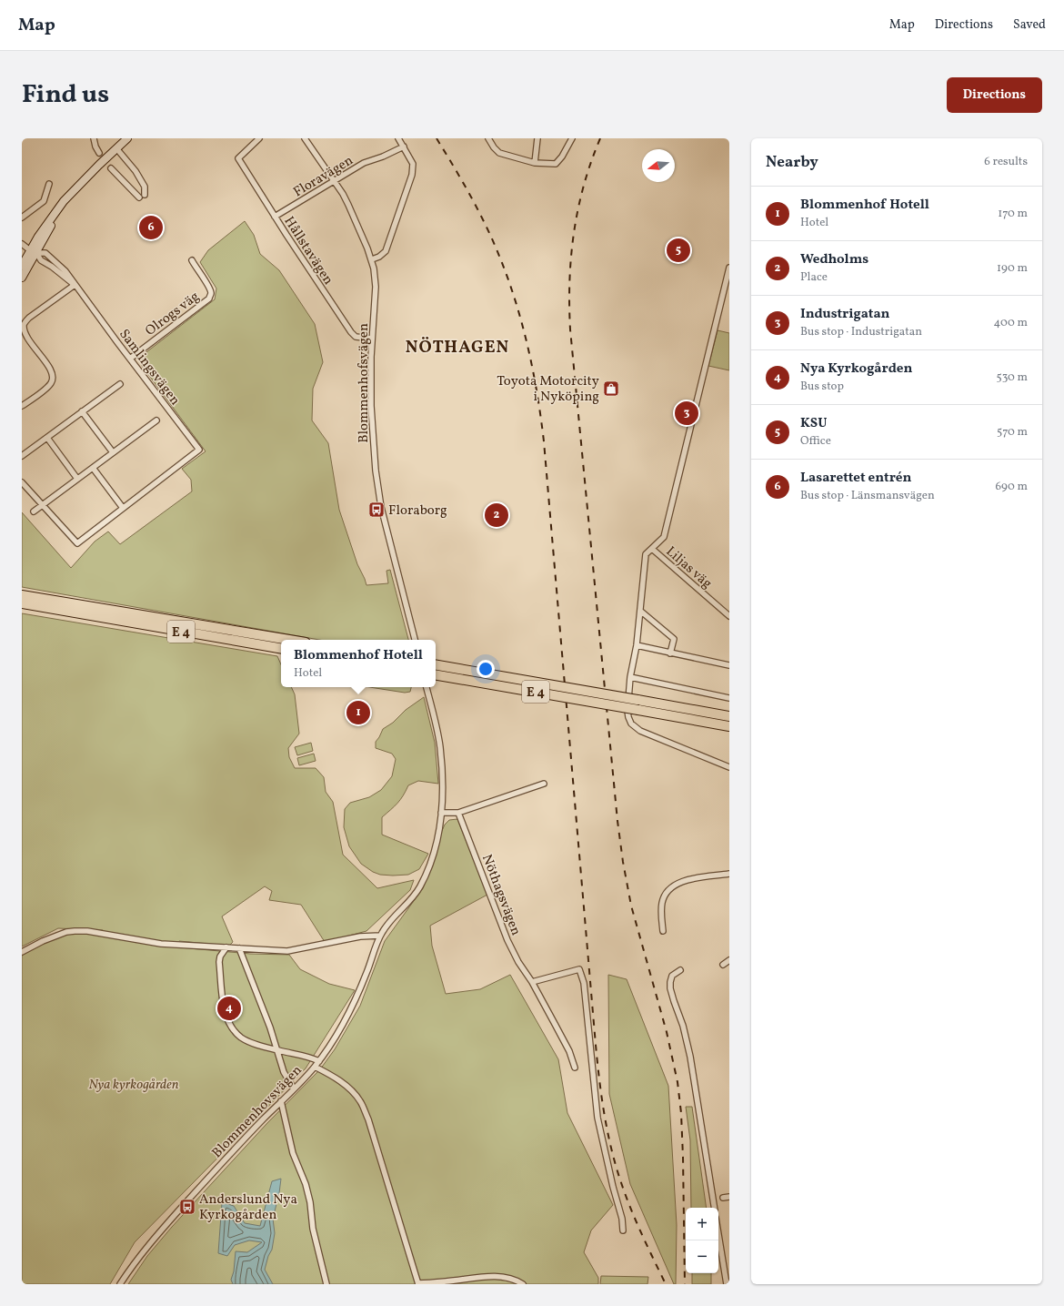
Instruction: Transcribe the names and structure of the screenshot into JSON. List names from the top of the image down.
{
  "streets": {
    "highway": ["E 4"],
    "street": [
      "Floravägen",
      "Hållstavägen",
      "Olrogs väg",
      "Samlingsvägen",
      "Blommenhofsvägen",
      "Liljas väg",
      "Nöthagsvägen",
      "Blommenhovsvägen"
    ]
  },
  "crossings": [
    ["Floravägen", "Hållstavägen"],
    ["Floravägen", "Blommenhofsvägen"],
    ["Hållstavägen", "Blommenhofsvägen"],
    ["Olrogs väg", "Samlingsvägen"]
  ],
  "districts": ["NÖTHAGEN"],
  "parks": ["Nya kyrkogården"],
  "places": {
    "shop": ["Toyota Motorcity i Nyköping"],
    "bus stop": ["Floraborg", "Anderslund Nya Kyrkogården"]
  },
  "north": "left",
  "page": {
    "header": "Map",
    "nav": ["Map", "Directions", "Saved"],
    "title": "Find us",
    "buttons": "Directions",
    "heading": ["Nearby", "6 results"],
    "list": [
      {
        "mark": "1",
        "name": "Blommenhof Hotell",
        "note": "Hotel",
        "value": "170 m"
      },
      {
        "mark": "2",
        "name": "Wedholms",
        "note": "Place",
        "value": "190 m"
      },
      {
        "mark": "3",
        "name": "Industrigatan",
        "note": "Bus stop · Industrigatan",
        "value": "400 m"
      },
      {
        "mark": "4",
        "name": "Nya Kyrkogården",
        "note": "Bus stop",
        "value": "530 m"
      },
      {
        "mark": "5",
        "name": "KSU",
        "note": "Office",
        "value": "570 m"
      },
      {
        "mark": "6",
        "name": "Lasarettet entrén",
        "note": "Bus stop · Länsmansvägen",
        "value": "690 m"
      }
    ],
    "pins": [
      "6",
      "5",
      "3",
      "2",
      "1",
      "4"
    ],
    "popup": ["Blommenhof Hotell", "Hotel"],
    "map_buttons": ["+", "−"]
  }
}
